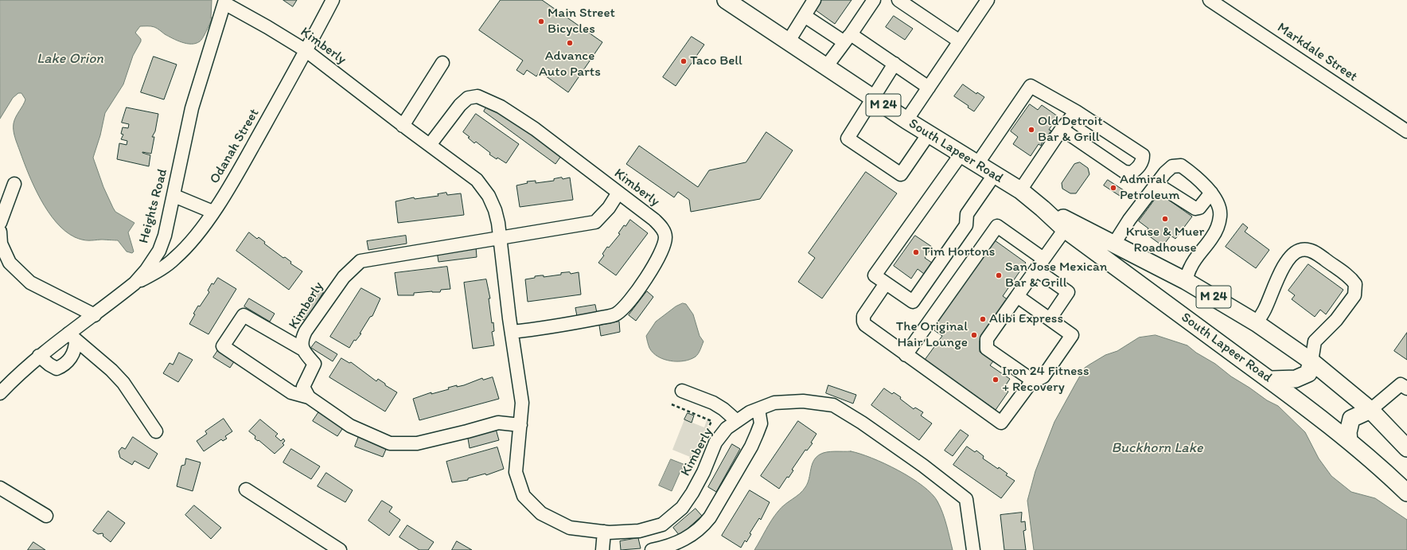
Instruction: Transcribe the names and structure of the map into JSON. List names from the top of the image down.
{
  "streets": {
    "main road": ["M 24", "South Lapeer Road"],
    "street": [
      "Kimberly",
      "Markdale Street",
      "Odanah Street",
      "Heights Road"
    ]
  },
  "crossings": [
    ["Kimberly", "Odanah Street"],
    ["Kimberly", "Heights Road"],
    ["Odanah Street", "Heights Road"]
  ],
  "water": ["Lake Orion", "Buckhorn Lake"],
  "places": [
    "Main Street Bicycles",
    "Advance Auto Parts",
    "Taco Bell",
    "Old Detroit Bar & Grill",
    "Admiral Petroleum",
    "Kruse & Muer Roadhouse",
    "Tim Hortons",
    "San Jose Mexican Bar & Grill",
    "Alibi Express",
    "The Original Hair Lounge",
    "Iron 24 Fitness + Recovery"
  ]
}
